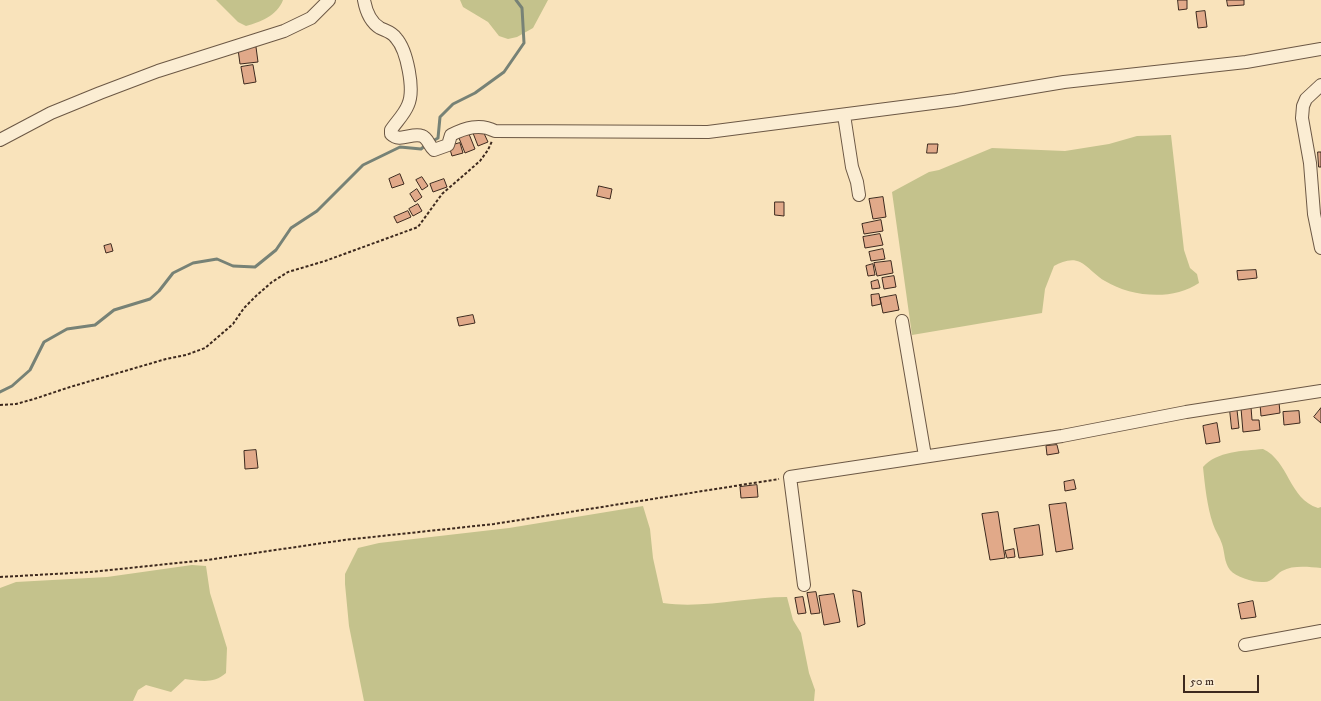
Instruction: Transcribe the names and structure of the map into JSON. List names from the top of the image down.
{
  "scale_bar": "50 m"
}
